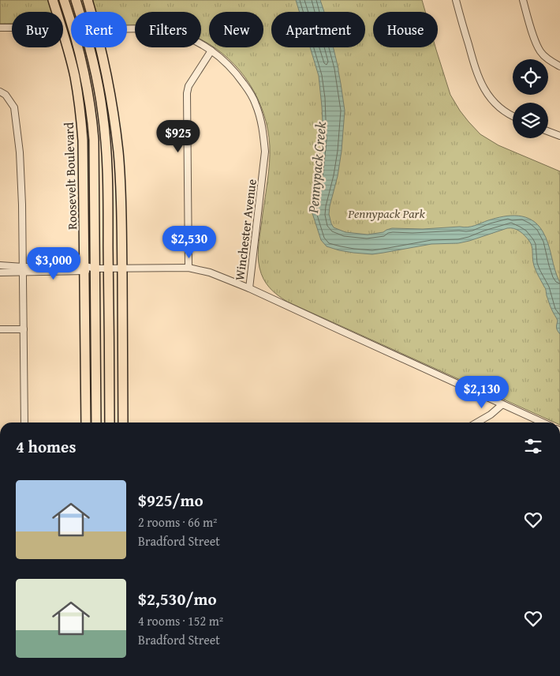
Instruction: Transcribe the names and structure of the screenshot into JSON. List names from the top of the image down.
{
  "streets": {
    "highway": ["Roosevelt Boulevard"],
    "street": ["Winchester Avenue"]
  },
  "water": ["Pennypack Creek"],
  "parks": ["Pennypack Park"],
  "page": {
    "chip": [
      "Buy",
      "Rent",
      "Filters",
      "New",
      "Apartment",
      "House"
    ],
    "price": [
      "$925",
      "$2,530",
      "$3,000",
      "$2,130"
    ],
    "heading": "4 homes",
    "list": [
      {
        "name": "$925/mo",
        "note": "2 rooms · 66 m² · Bradford Street"
      },
      {
        "name": "$2,530/mo",
        "note": "4 rooms · 152 m² · Bradford Street"
      }
    ]
  }
}
